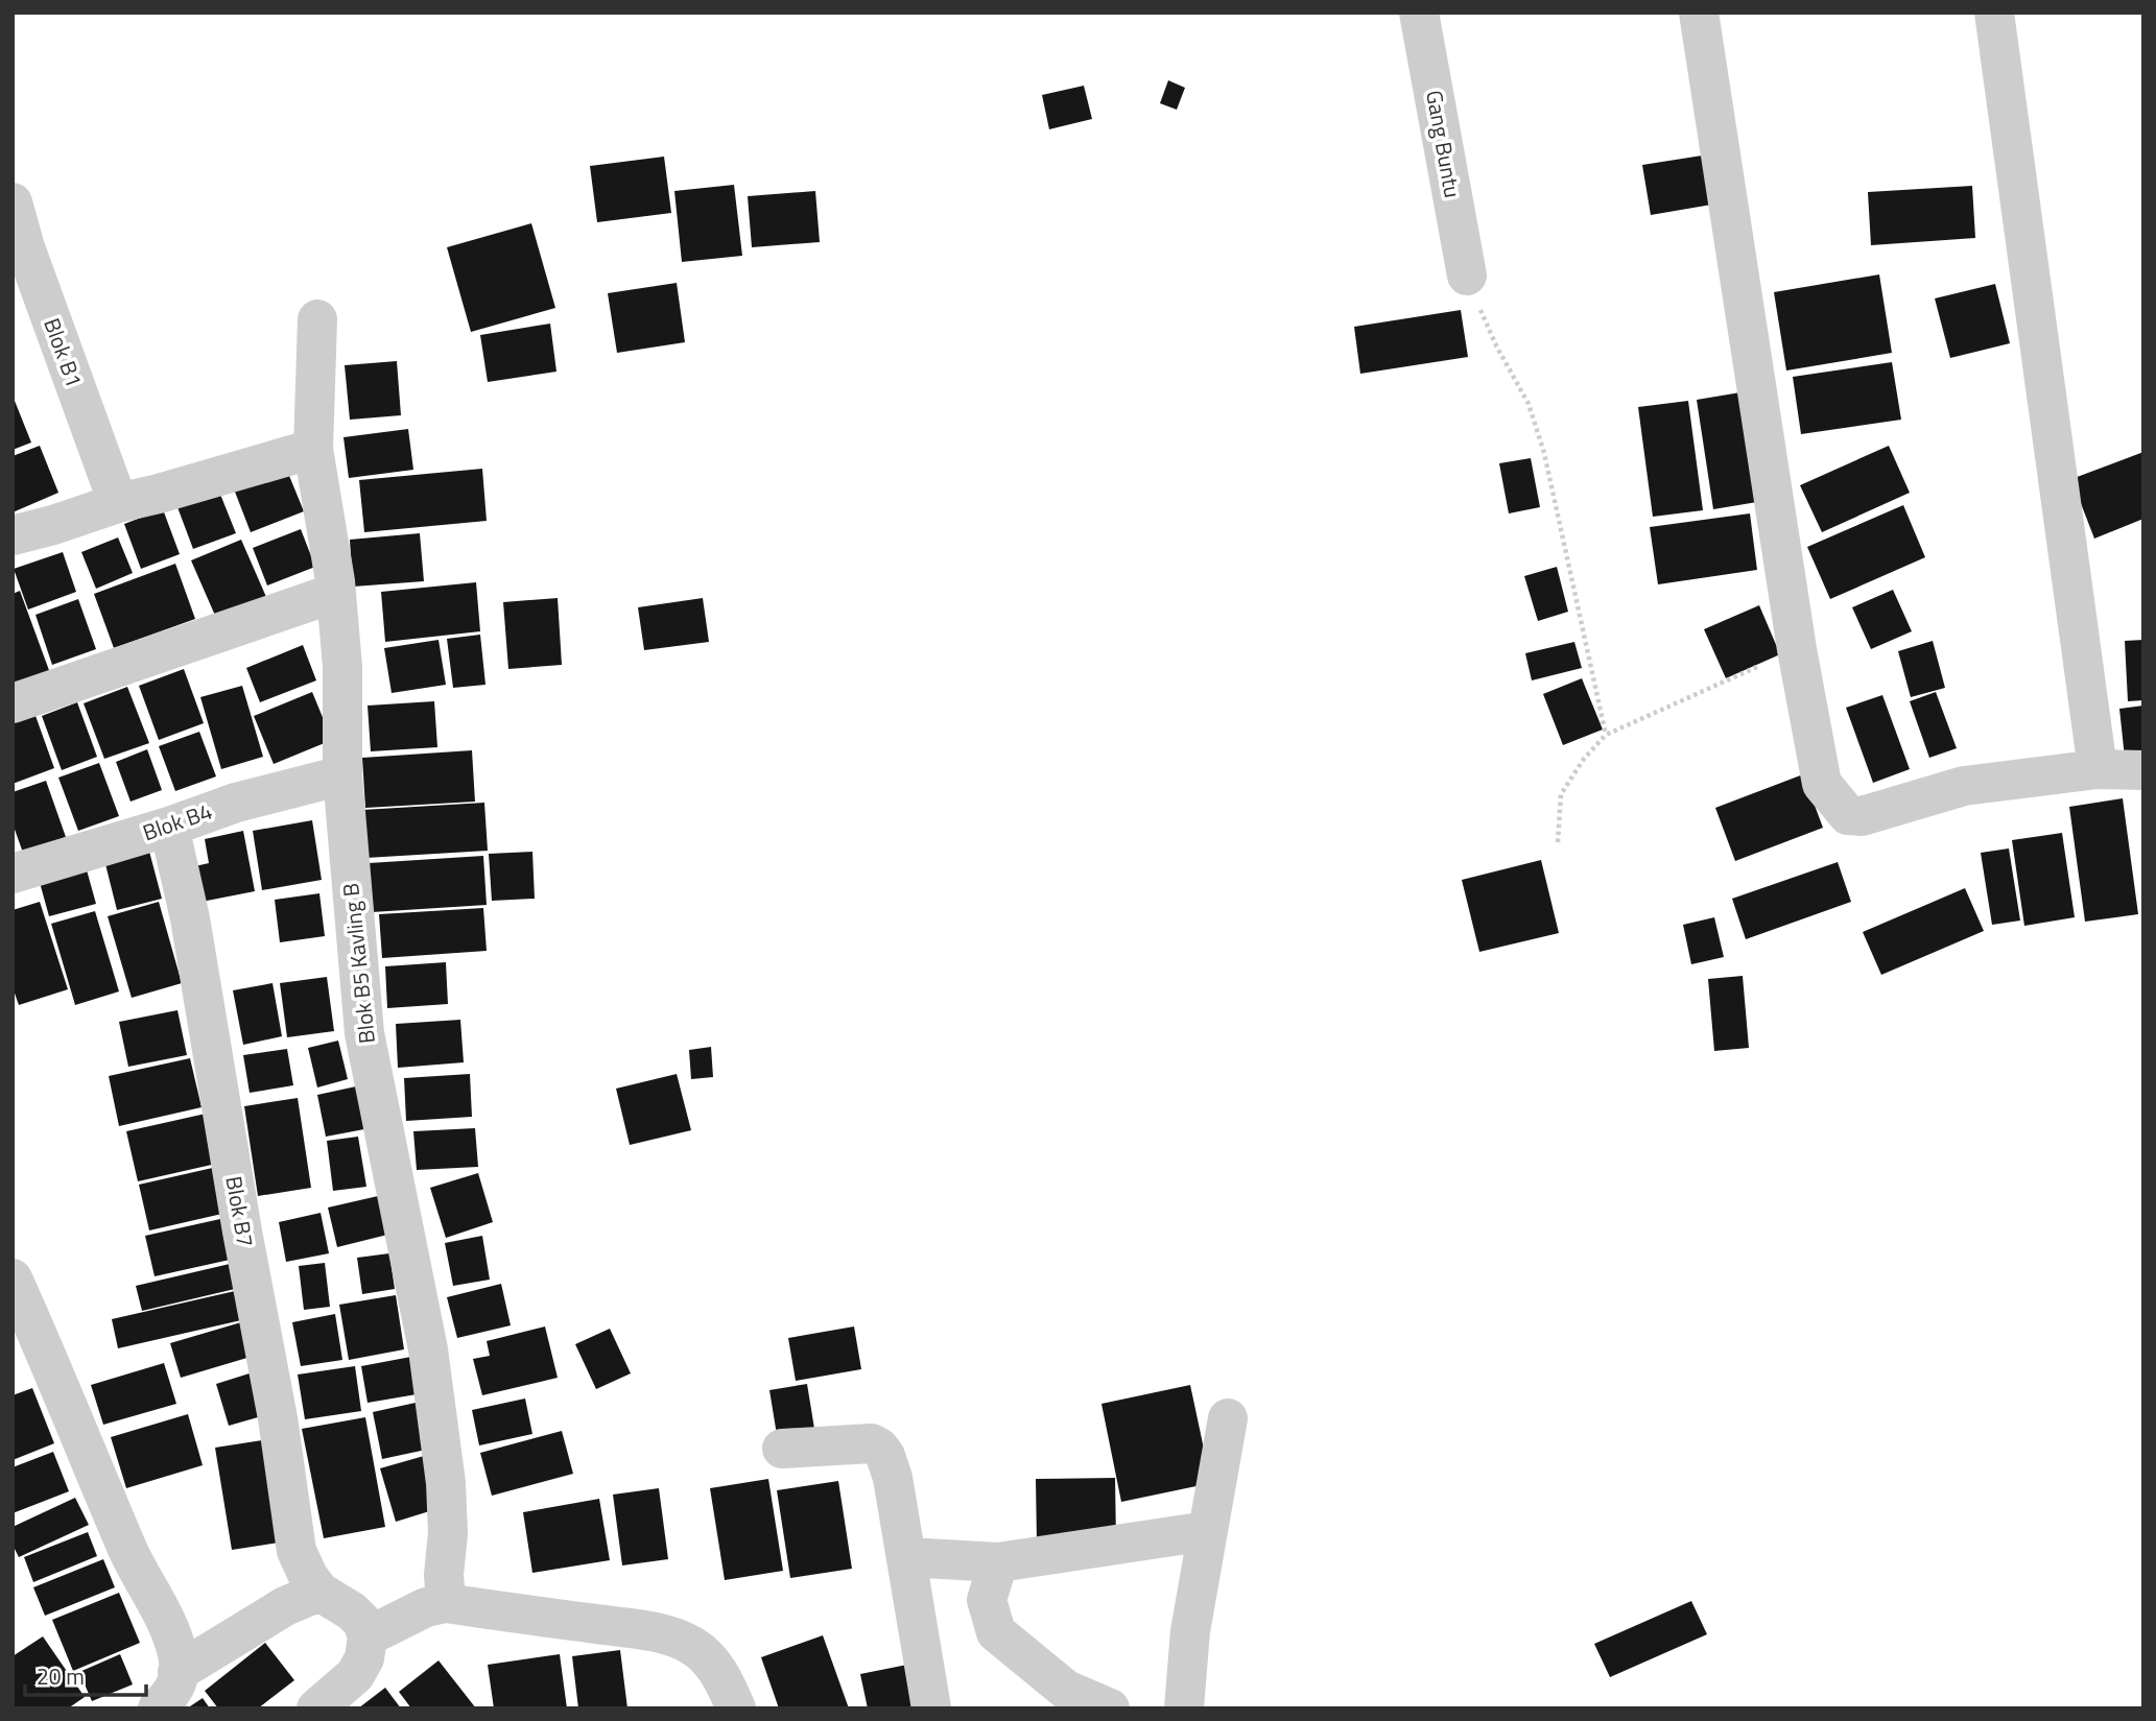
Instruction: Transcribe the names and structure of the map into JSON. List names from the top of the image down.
{
  "streets": {
    "street": [
      "Gang Buntu",
      "Blok B1",
      "Blok B4",
      "Blok B5 Kavling B",
      "Blok B7"
    ]
  },
  "crossings": [
    ["Blok B4", "Blok B5 Kavling B"],
    ["Blok B4", "Blok B7"]
  ],
  "scale_bar": "20 m"
}
